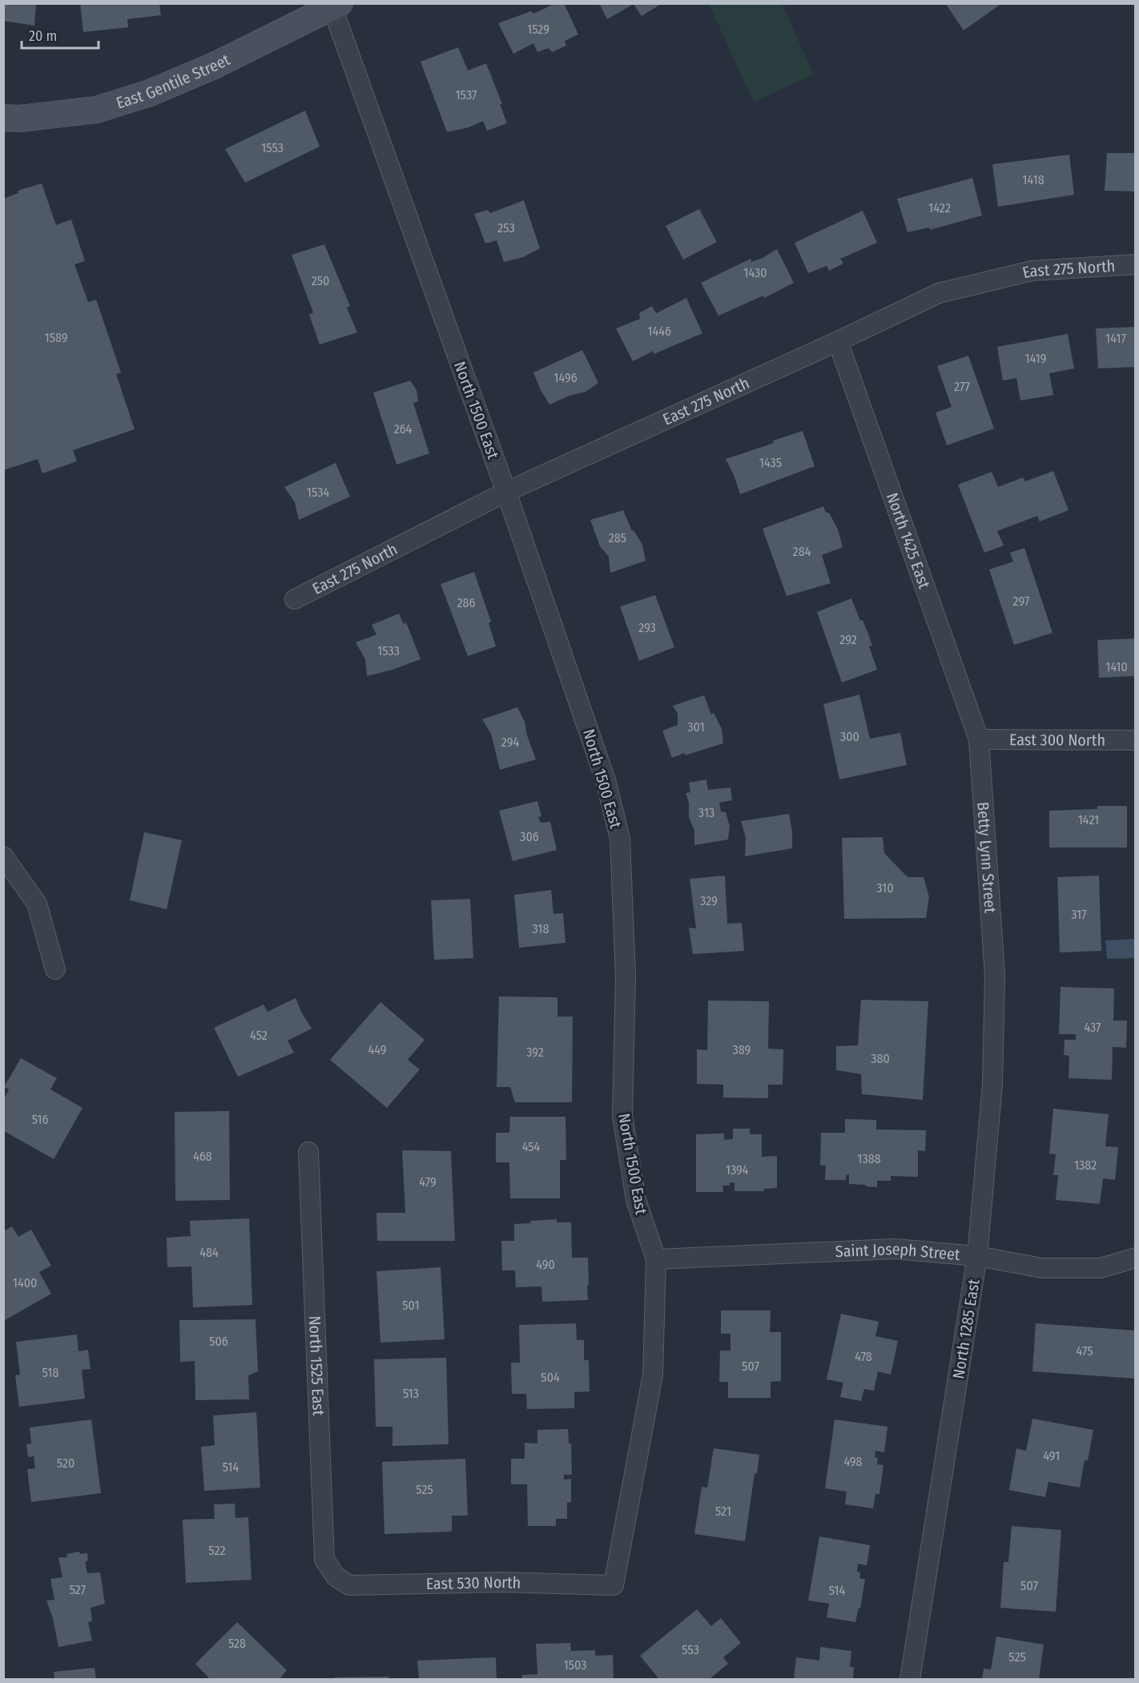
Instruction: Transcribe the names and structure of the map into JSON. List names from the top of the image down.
{
  "streets": {
    "street": [
      "East Gentile Street",
      "East 275 North",
      "North 1500 East",
      "North 1425 East",
      "East 300 North",
      "Betty Lynn Street",
      "Saint Joseph Street",
      "North 1285 East",
      "North 1525 East",
      "East 530 North"
    ]
  },
  "crossings": [
    ["East Gentile Street", "North 1500 East"],
    ["East 275 North", "North 1500 East"],
    ["East 275 North", "North 1425 East"],
    ["North 1500 East", "Saint Joseph Street"],
    ["North 1500 East", "East 530 North"],
    ["North 1425 East", "East 300 North"],
    ["North 1425 East", "Betty Lynn Street"],
    ["East 300 North", "Betty Lynn Street"],
    ["Betty Lynn Street", "North 1285 East"],
    ["Saint Joseph Street", "North 1285 East"],
    ["North 1525 East", "East 530 North"]
  ],
  "house_numbers": [
    "1529",
    "1537",
    "1553",
    "1418",
    "1422",
    "253",
    "1430",
    "250",
    "1446",
    "1589",
    "1417",
    "1419",
    "1496",
    "277",
    "264",
    "1435",
    "1534",
    "285",
    "284",
    "297",
    "286",
    "293",
    "292",
    "1533",
    "1410",
    "301",
    "300",
    "294",
    "313",
    "1421",
    "306",
    "310",
    "329",
    "317",
    "318",
    "437",
    "452",
    "449",
    "389",
    "392",
    "380",
    "516",
    "454",
    "468",
    "1388",
    "1382",
    "1394",
    "479",
    "484",
    "490",
    "1400",
    "501",
    "506",
    "475",
    "478",
    "507",
    "518",
    "504",
    "513",
    "491",
    "498",
    "520",
    "514",
    "525",
    "521",
    "522",
    "507",
    "527",
    "514",
    "528",
    "553",
    "525",
    "1503"
  ],
  "scale_bar": "20 m"
}
